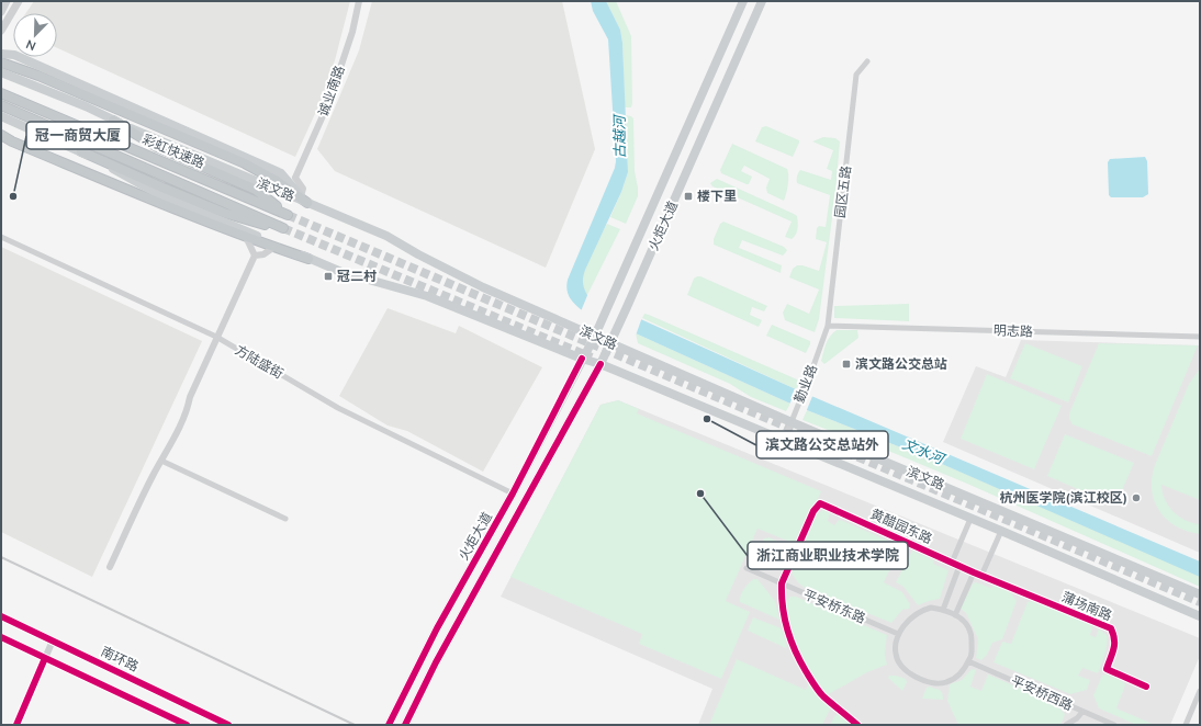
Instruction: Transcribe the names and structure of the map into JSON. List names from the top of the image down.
{
  "streets": {
    "highway": ["彩虹快速路"],
    "main road": ["滨文路", "火炬大道", "南环路"],
    "street": [
      "诚业南路",
      "园区五路",
      "明志路",
      "方陆盛街",
      "勤业路",
      "黄醋园东路",
      "平安桥东路",
      "蒲场南路",
      "平安桥西路"
    ]
  },
  "crossings": [
    ["彩虹快速路", "滨文路"],
    ["滨文路", "火炬大道"],
    ["滨文路", "勤业路"],
    ["园区五路", "明志路"],
    ["园区五路", "勤业路"],
    ["火炬大道", "方陆盛街"],
    ["明志路", "勤业路"],
    ["黄醋园东路", "平安桥东路"],
    ["黄醋园东路", "蒲场南路"],
    ["平安桥东路", "平安桥西路"]
  ],
  "water": ["古越河", "文水河"],
  "places": {
    "other": [
      "冠一商贸大厦",
      "滨文路公交总站外",
      "浙江商业职业技术学院",
      "杭州医学院(滨江校区)"
    ],
    "transit": ["楼下里", "冠二村", "滨文路公交总站"]
  },
  "north": "bottom left"
}
